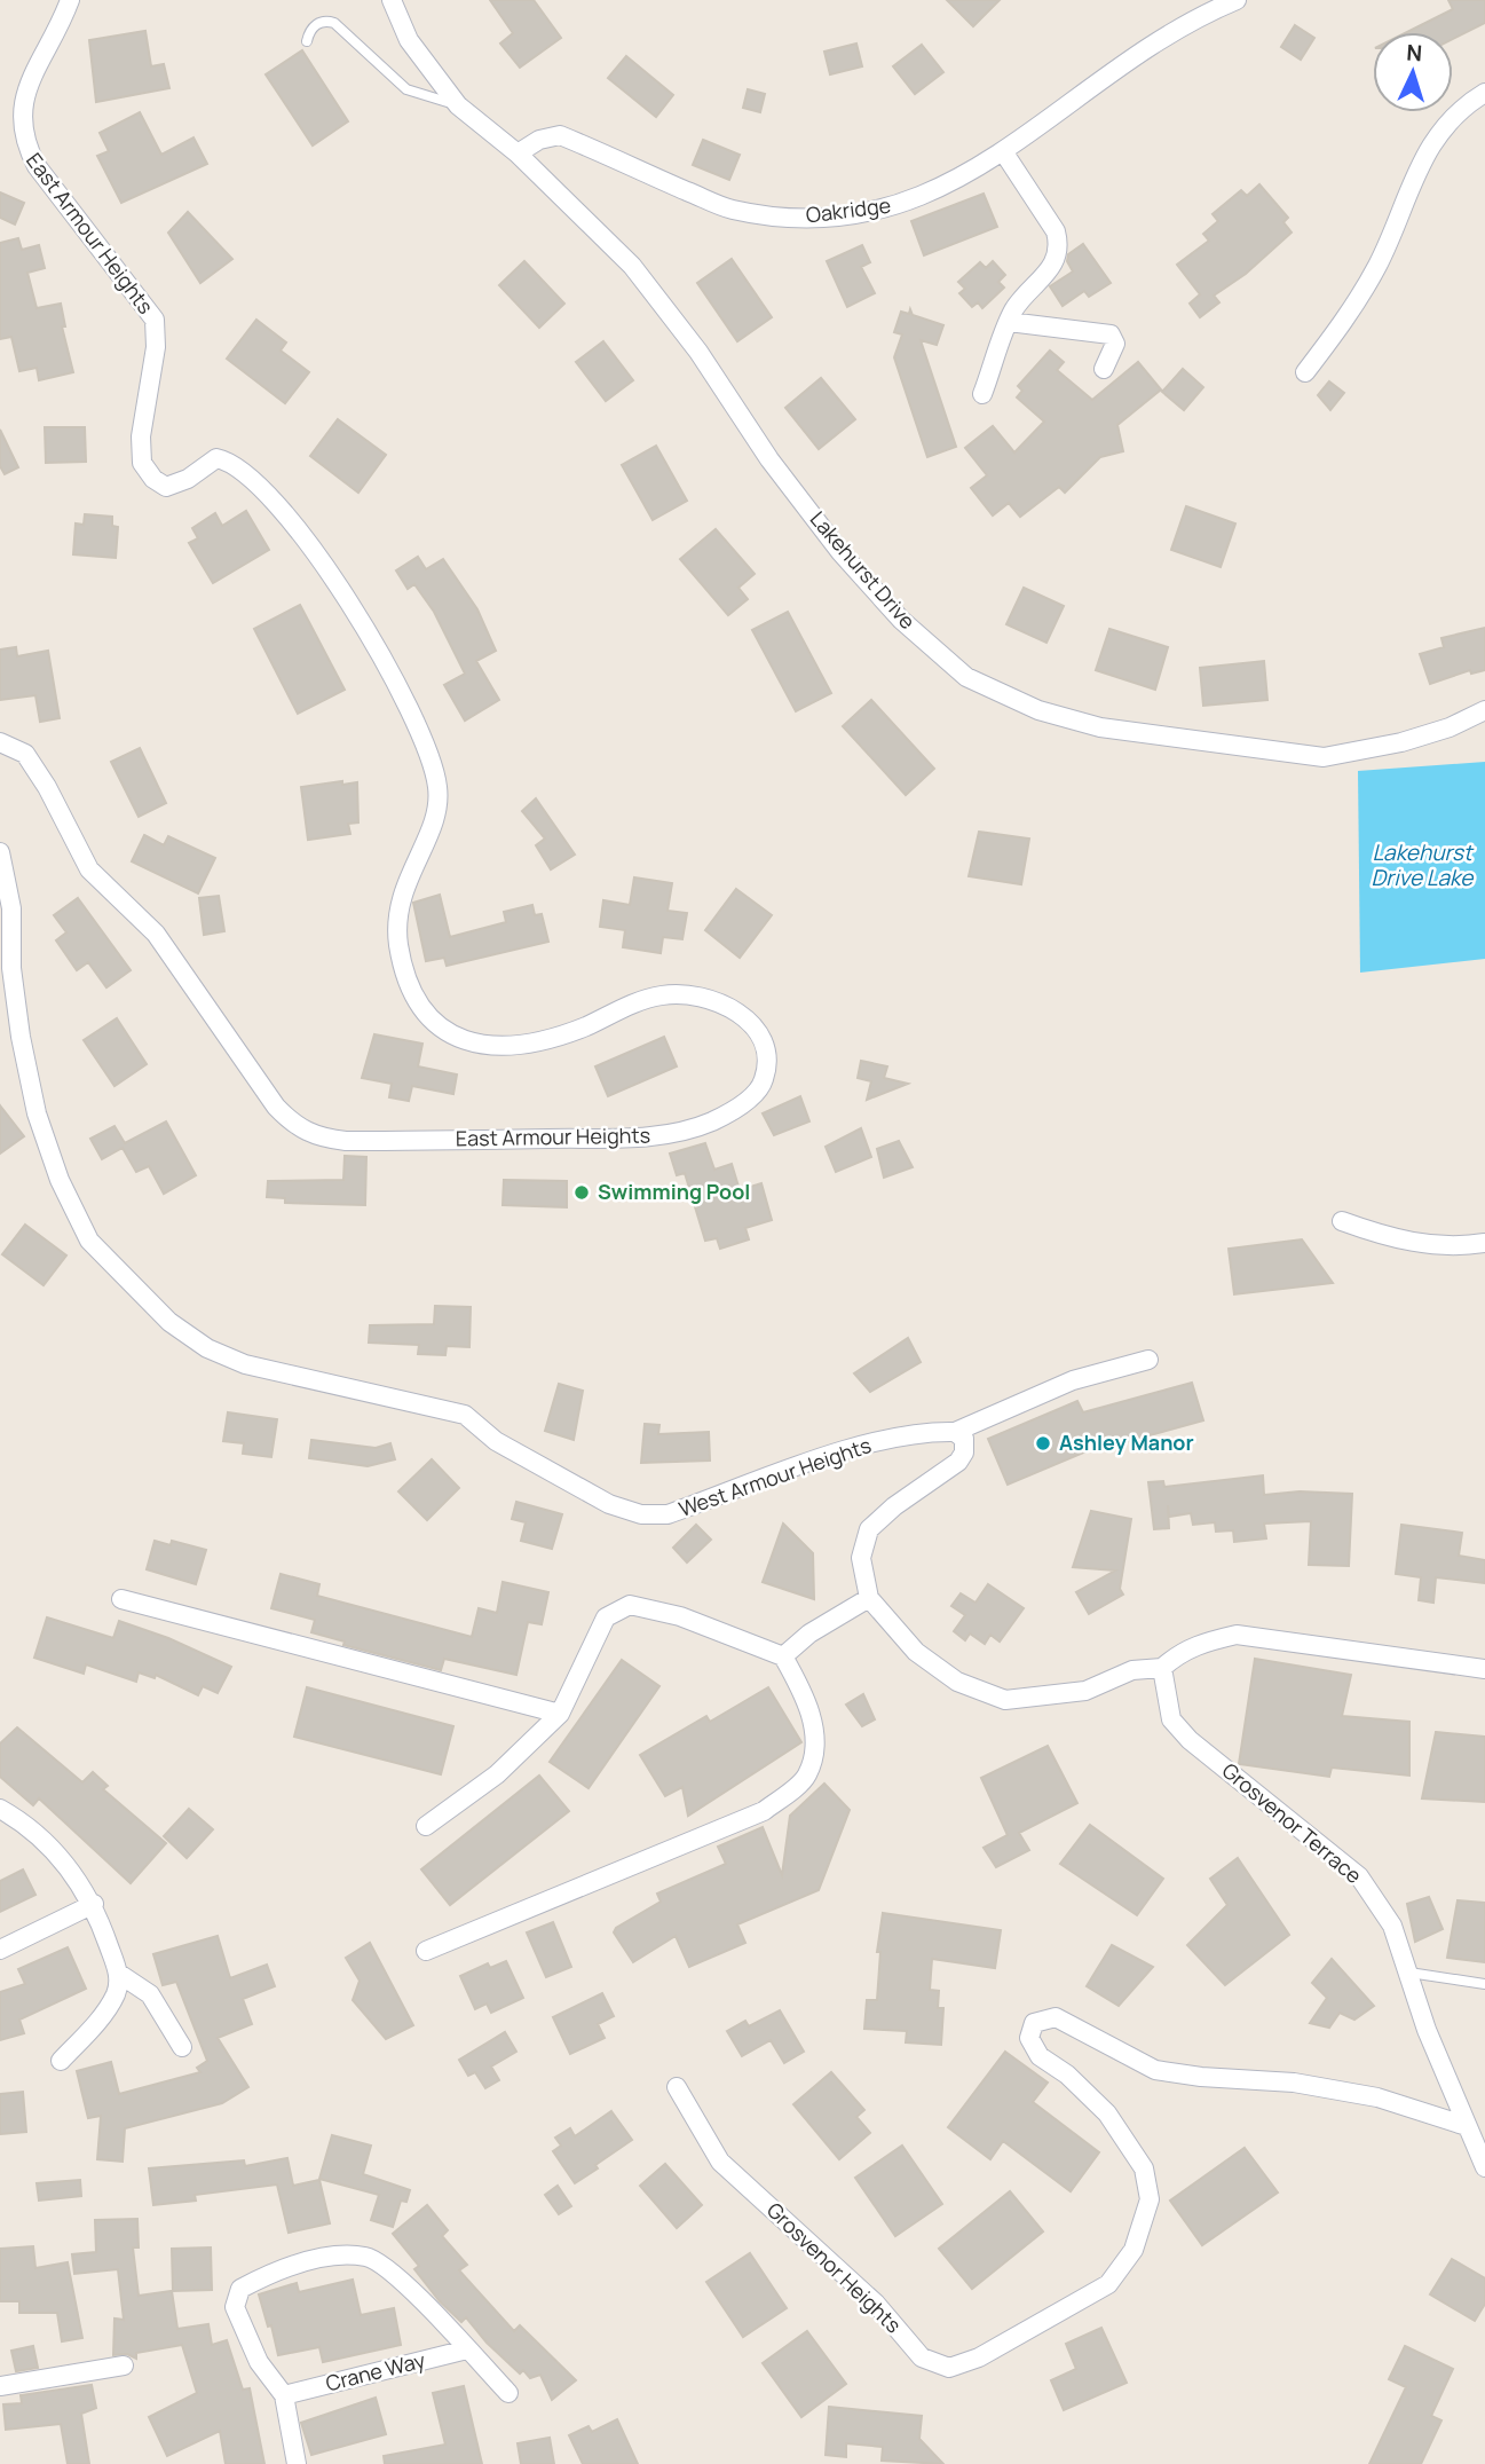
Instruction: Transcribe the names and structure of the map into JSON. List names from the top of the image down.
{
  "streets": {
    "street": [
      "Oakridge",
      "East Armour Heights",
      "Lakehurst Drive",
      "West Armour Heights",
      "Grosvenor Terrace",
      "Grosvenor Heights",
      "Crane Way"
    ]
  },
  "crossings": [
    ["Oakridge", "Lakehurst Drive"],
    ["Grosvenor Terrace", "Grosvenor Heights"]
  ],
  "water": ["Lakehurst Drive Lake"],
  "places": ["Swimming Pool", "Ashley Manor"],
  "north": "top"
}
